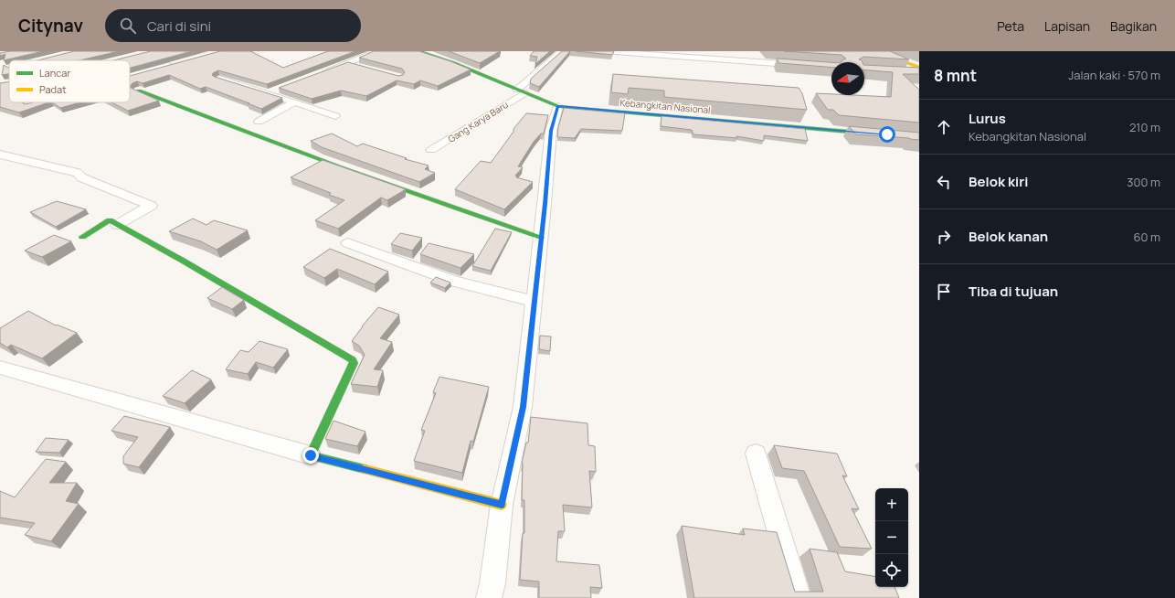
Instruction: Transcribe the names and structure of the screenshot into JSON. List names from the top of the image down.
{
  "streets": {
    "main road": ["Kebangkitan Nasional"],
    "street": ["Gang Karya Baru"]
  },
  "crossings": [
    ["Kebangkitan Nasional", "Gang Karya Baru"]
  ],
  "legend": ["Lancar", "Padat"],
  "north": "left",
  "page": {
    "header": "Citynav",
    "search": "Cari di sini",
    "nav": ["Peta", "Lapisan", "Bagikan"],
    "heading": ["8 mnt", "Jalan kaki · 570 m"],
    "list": [
      ["Lurus", "Kebangkitan Nasional", "210 m"],
      ["Belok kiri", "300 m"],
      ["Belok kanan", "60 m"],
      "Tiba di tujuan"
    ],
    "map_buttons": ["+", "−"]
  }
}
